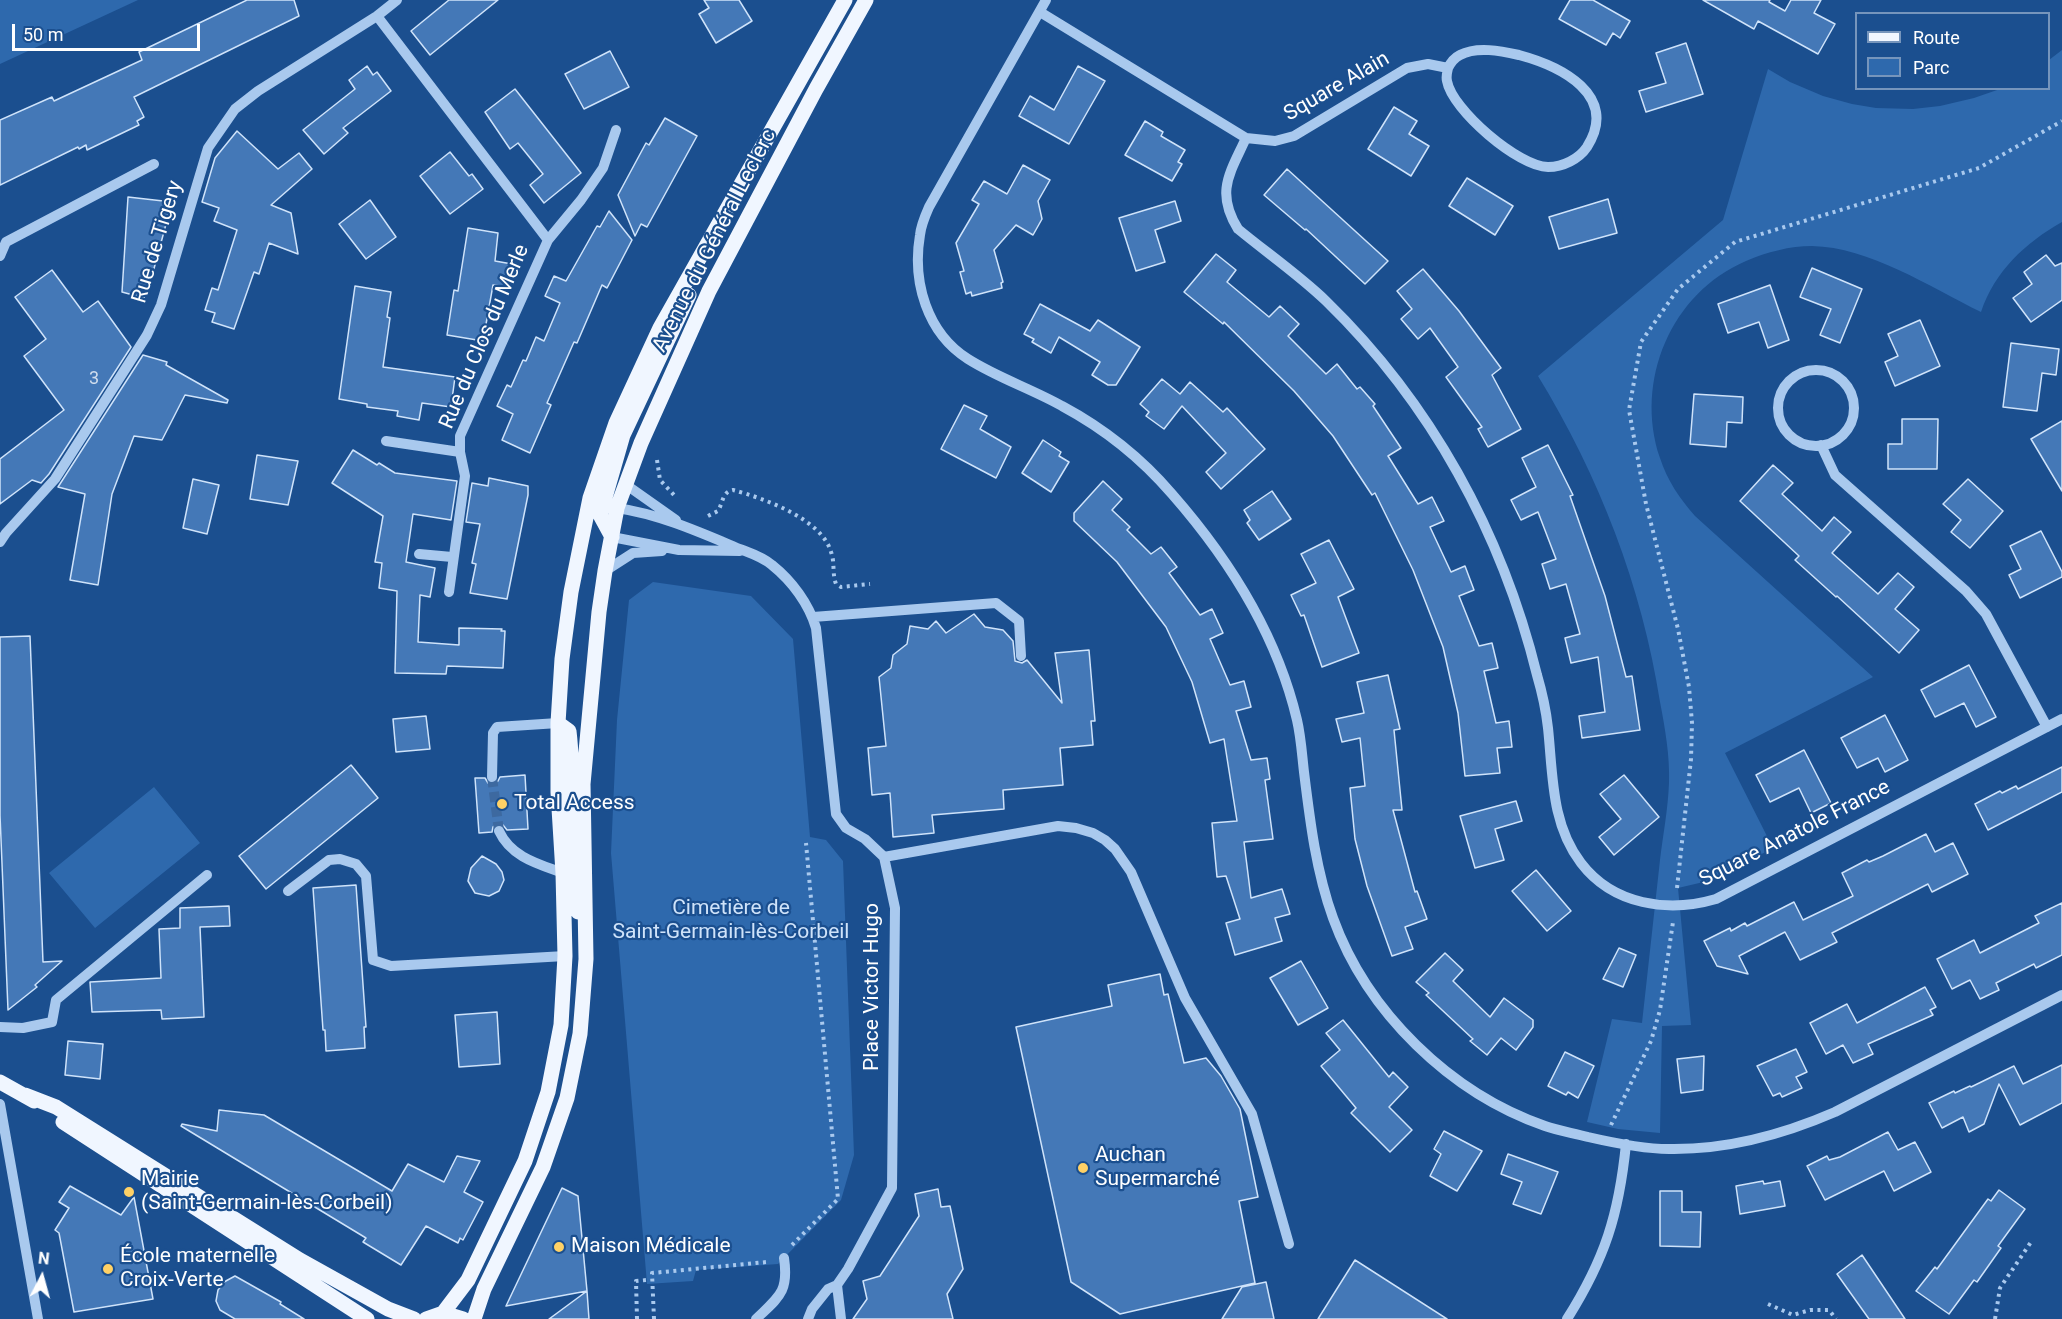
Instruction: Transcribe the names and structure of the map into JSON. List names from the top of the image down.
{
  "streets": {
    "main road": ["Avenue du Général Leclerc"],
    "street": [
      "Square Alain",
      "Rue de Tigery",
      "Rue du Clos du Merle",
      "Square Anatole France",
      "Place Victor Hugo"
    ]
  },
  "crossings": [
    ["Square Alain", "Square Anatole France"],
    ["Rue de Tigery", "Rue du Clos du Merle"]
  ],
  "parks": ["Cimetière de Saint-Germain-lès-Corbeil"],
  "places": [
    "Total Access",
    "Auchan Supermarché",
    "Mairie (Saint-Germain-lès-Corbeil)",
    "Maison Médicale",
    "École maternelle Croix-Verte"
  ],
  "house_numbers": ["3"],
  "legend": ["Route", "Parc"],
  "scale_bar": "50 m",
  "north": "top"
}
